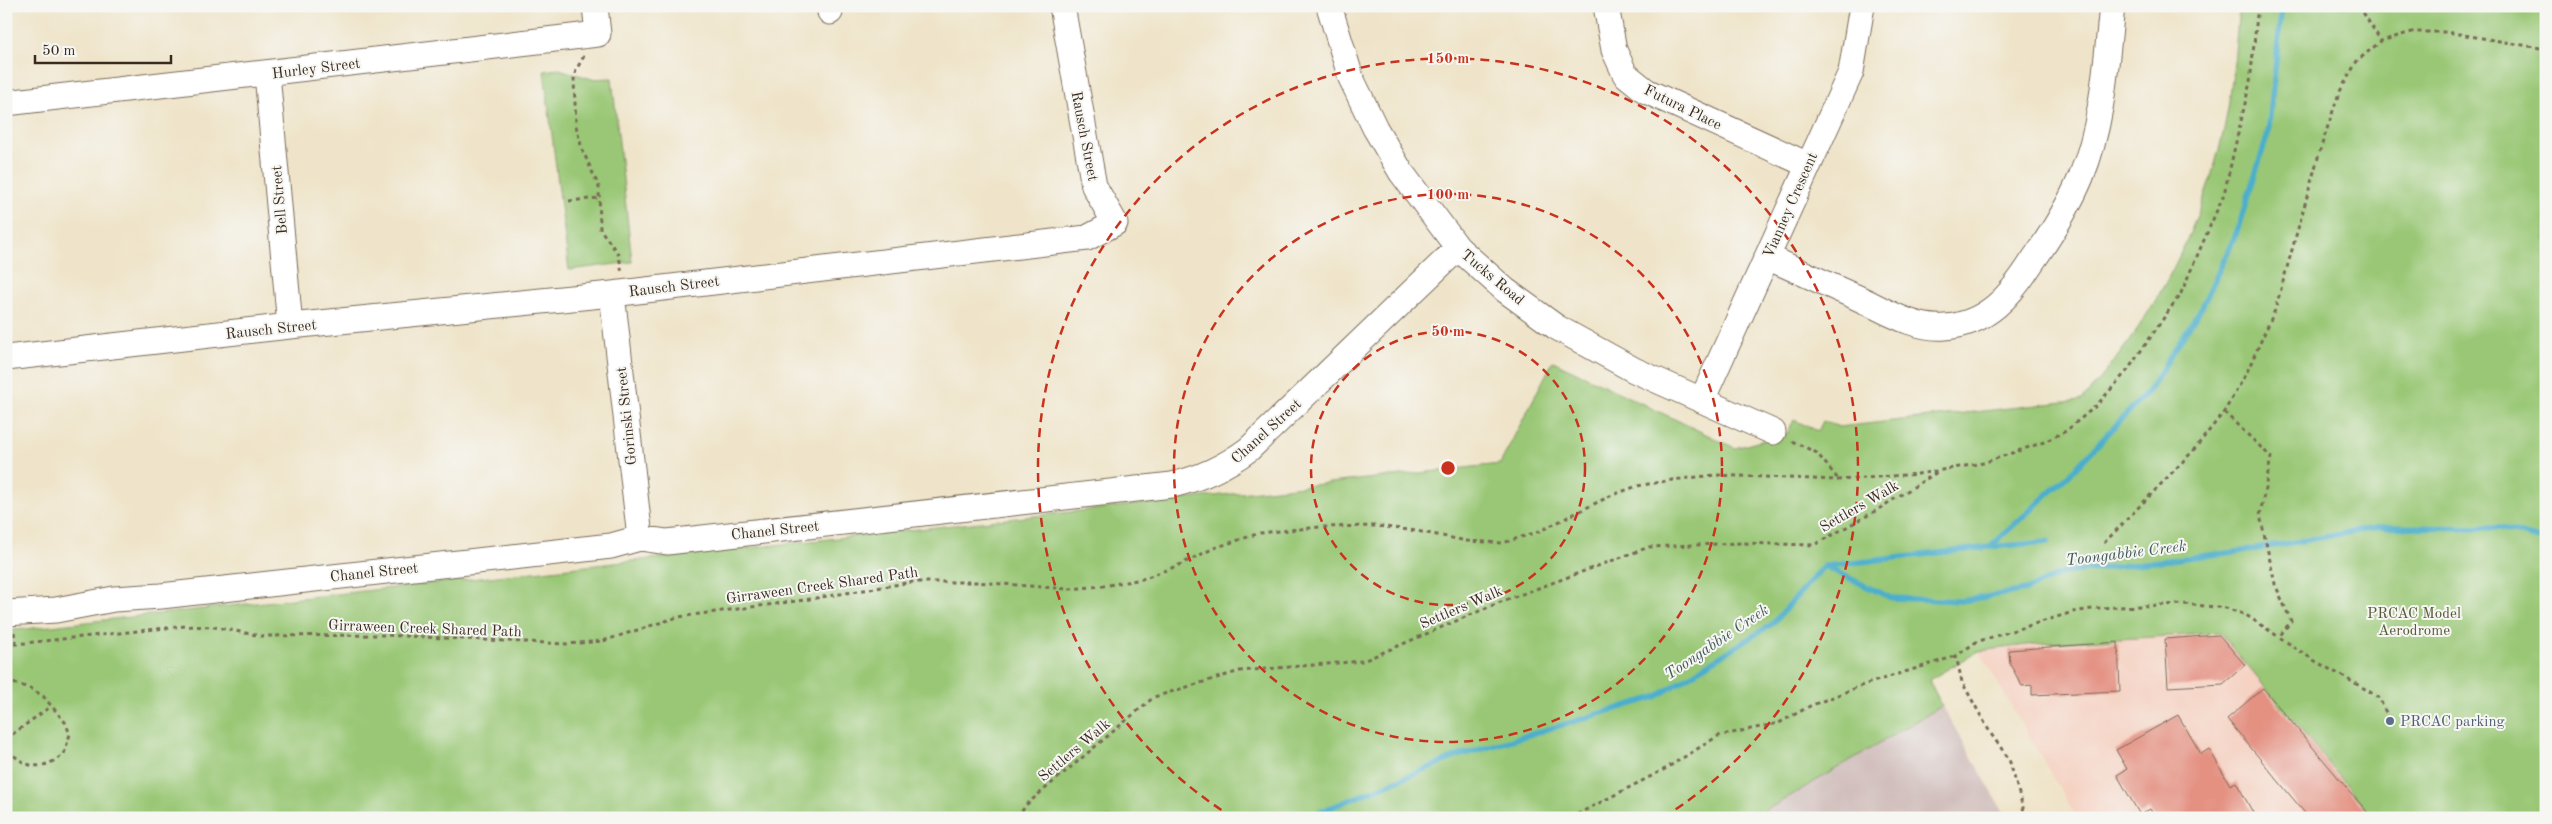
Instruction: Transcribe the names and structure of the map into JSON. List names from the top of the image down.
{
  "streets": {
    "street": [
      "Hurley Street",
      "Futura Place",
      "Rausch Street",
      "Bell Street",
      "Vianney Crescent",
      "Tucks Road",
      "Gorinski Street",
      "Chanel Street"
    ],
    "path": ["Settlers Walk", "Girraween Creek Shared Path"]
  },
  "crossings": [
    ["Hurley Street", "Bell Street"],
    ["Futura Place", "Vianney Crescent"],
    ["Rausch Street", "Bell Street"],
    ["Rausch Street", "Gorinski Street"],
    ["Vianney Crescent", "Tucks Road"],
    ["Tucks Road", "Chanel Street"],
    ["Gorinski Street", "Chanel Street"],
    ["Settlers Walk", "Girraween Creek Shared Path"]
  ],
  "water": ["Toongabbie Creek"],
  "parks": ["PRCAC Model Aerodrome"],
  "places": ["PRCAC parking"],
  "scale_bar": "50 m",
  "rings": ["150 m", "100 m", "50 m"]
}
